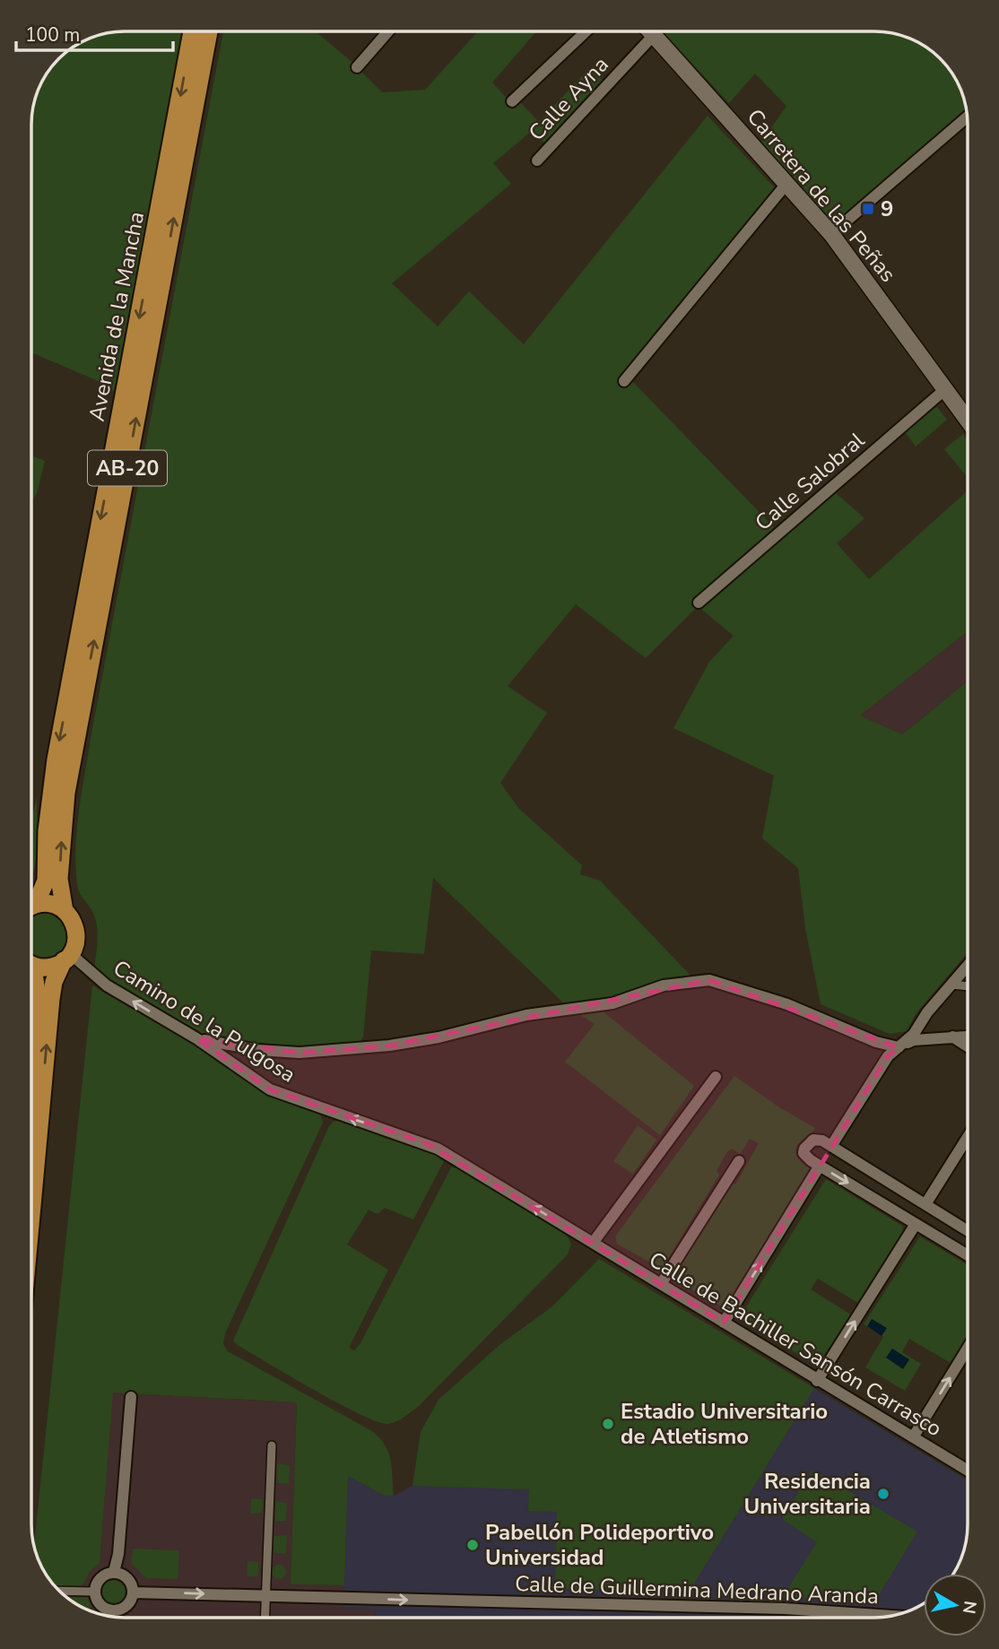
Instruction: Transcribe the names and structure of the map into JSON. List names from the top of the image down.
{
  "streets": {
    "main road": ["Carretera de las Peñas", "Avenida de la Mancha", "AB-20"],
    "street": [
      "Calle Ayna",
      "Calle Salobral",
      "Camino de la Pulgosa",
      "Calle de Bachiller Sansón Carrasco",
      "Calle de Guillermina Medrano Aranda"
    ]
  },
  "crossings": [
    ["Carretera de las Peñas", "Calle Salobral"],
    ["Avenida de la Mancha", "AB-20"],
    ["AB-20", "Camino de la Pulgosa"],
    ["Camino de la Pulgosa", "Calle de Bachiller Sansón Carrasco"]
  ],
  "one_way": ["Camino de la Pulgosa", "Calle de Guillermina Medrano Aranda"],
  "places": {
    "transit": ["9"],
    "other": ["Estadio Universitario de Atletismo", "Residencia Universitaria", "Pabellón Polideportivo Universidad"]
  },
  "scale_bar": "100 m",
  "north": "right"
}
